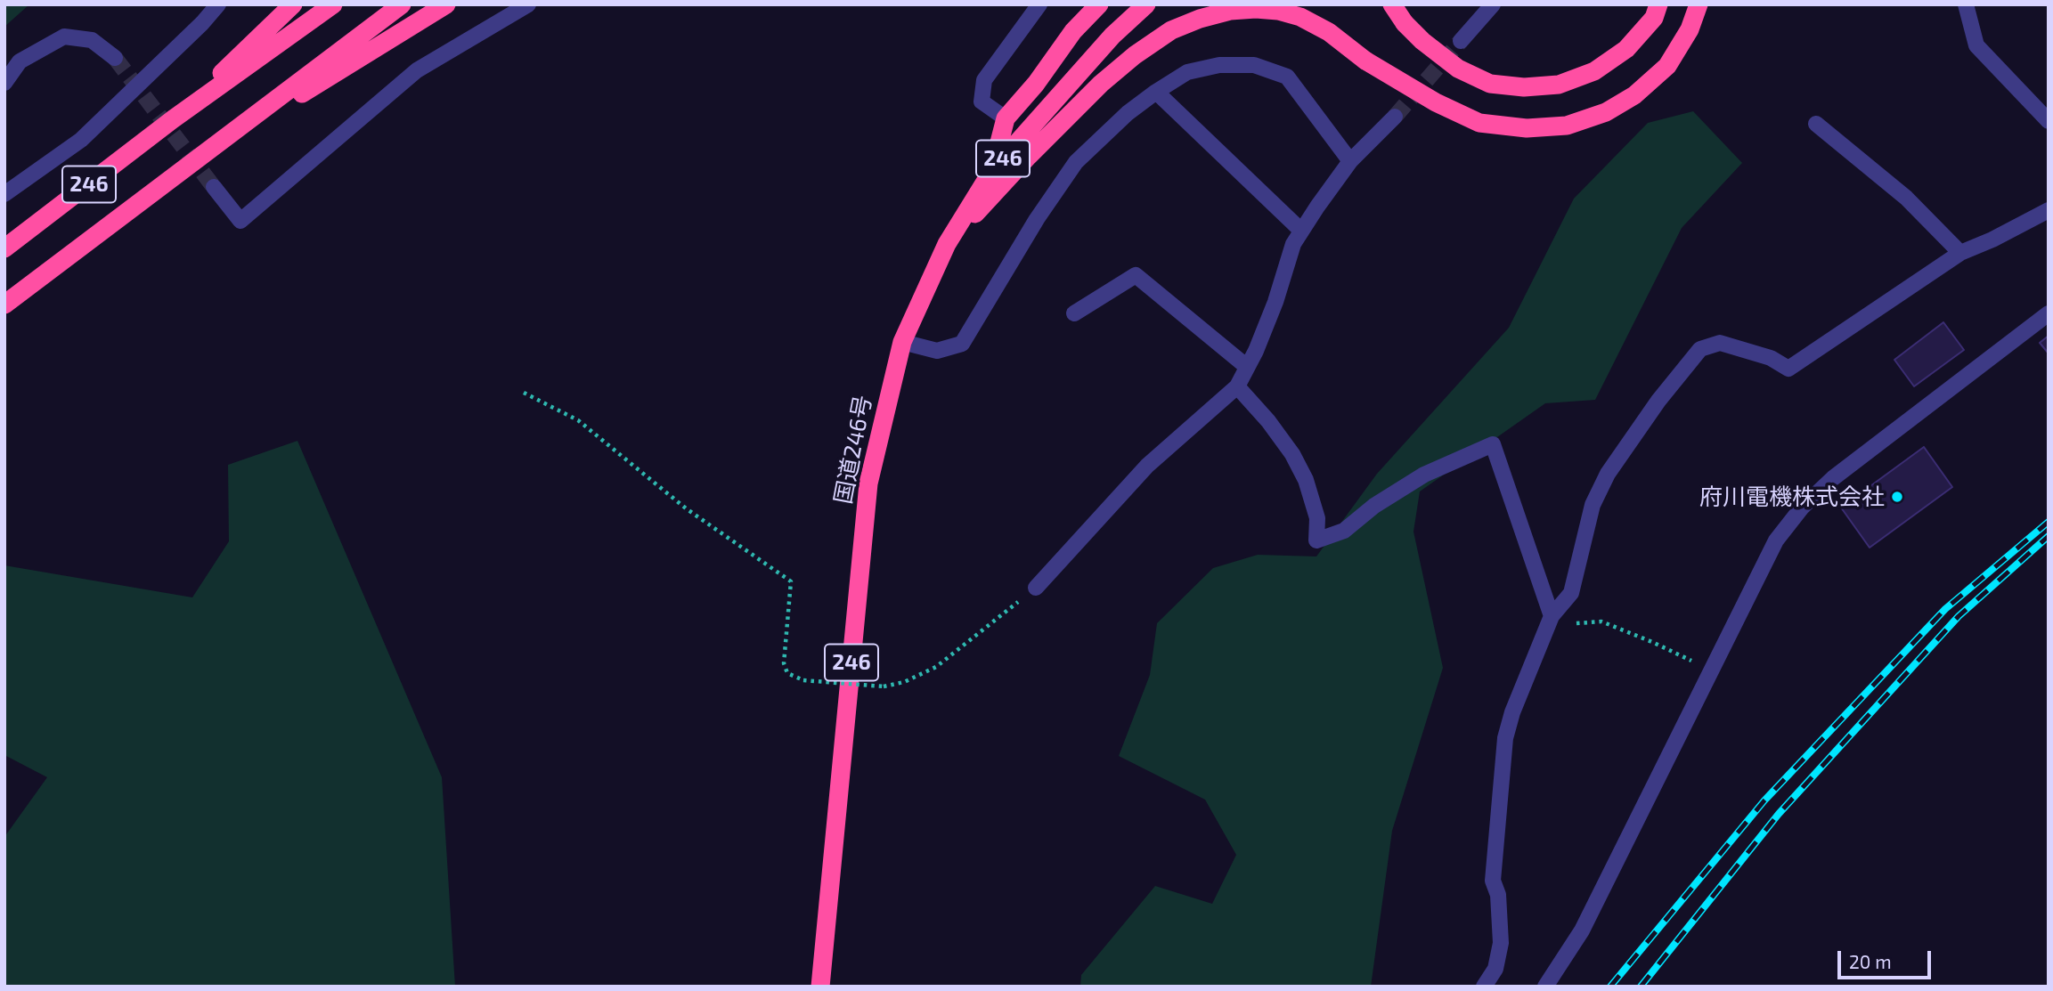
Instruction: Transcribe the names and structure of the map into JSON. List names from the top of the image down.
{
  "streets": {
    "highway": ["246", "国道246号"]
  },
  "places": ["府川電機株式会社"],
  "scale_bar": "20 m"
}
